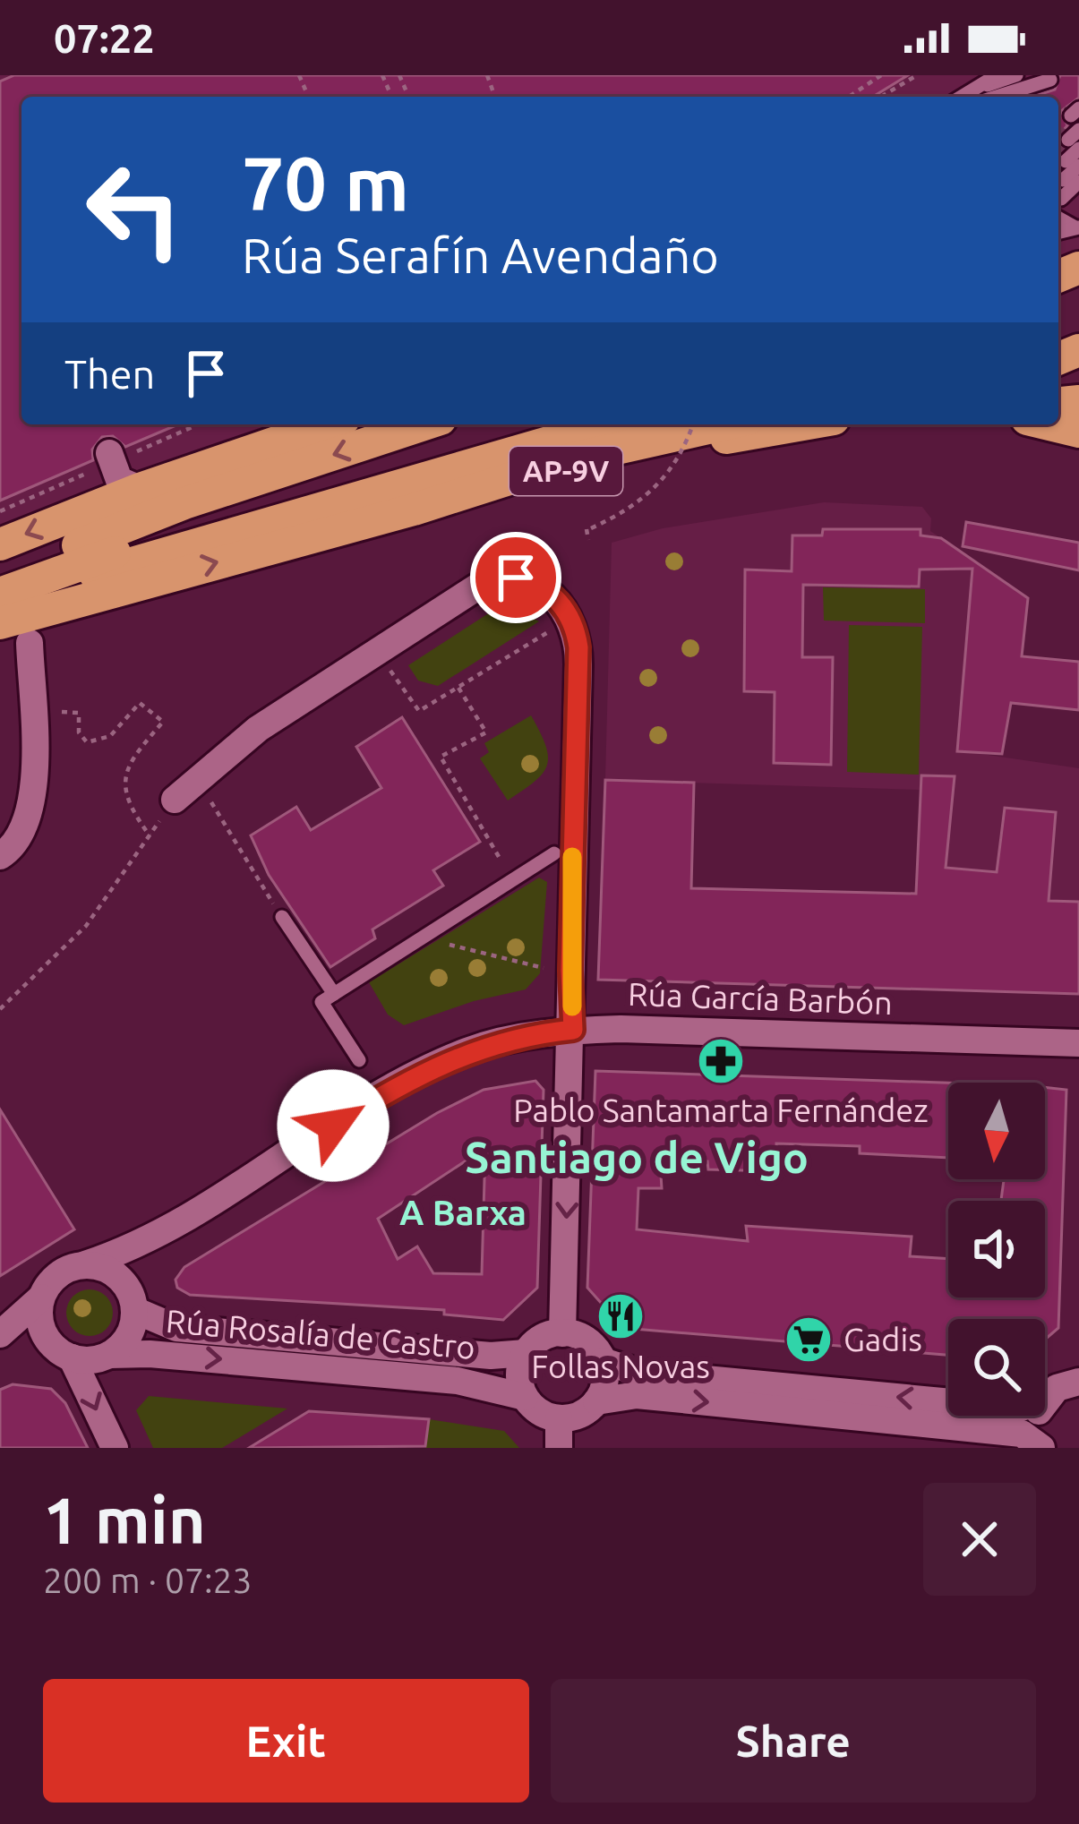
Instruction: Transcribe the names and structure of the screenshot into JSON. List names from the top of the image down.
{
  "streets": {
    "highway": ["AP-9V"],
    "street": ["Rúa García Barbón", "Rúa Rosalía de Castro"]
  },
  "crossings": [
    ["Rúa García Barbón", "Rúa Rosalía de Castro"]
  ],
  "districts": ["Santiago de Vigo", "A Barxa"],
  "places": {
    "pharmacy": ["Pablo Santamarta Fernández"],
    "restaurant": ["Follas Novas"],
    "supermarket": ["Gadis"]
  },
  "north": "bottom",
  "page": {
    "status": "07:22",
    "turn": ["70 m", "Rúa Serafín Avendaño"],
    "then": "Then",
    "heading": ["1 min", "200 m · 07:23"],
    "buttons": ["Exit", "Share"]
  }
}
